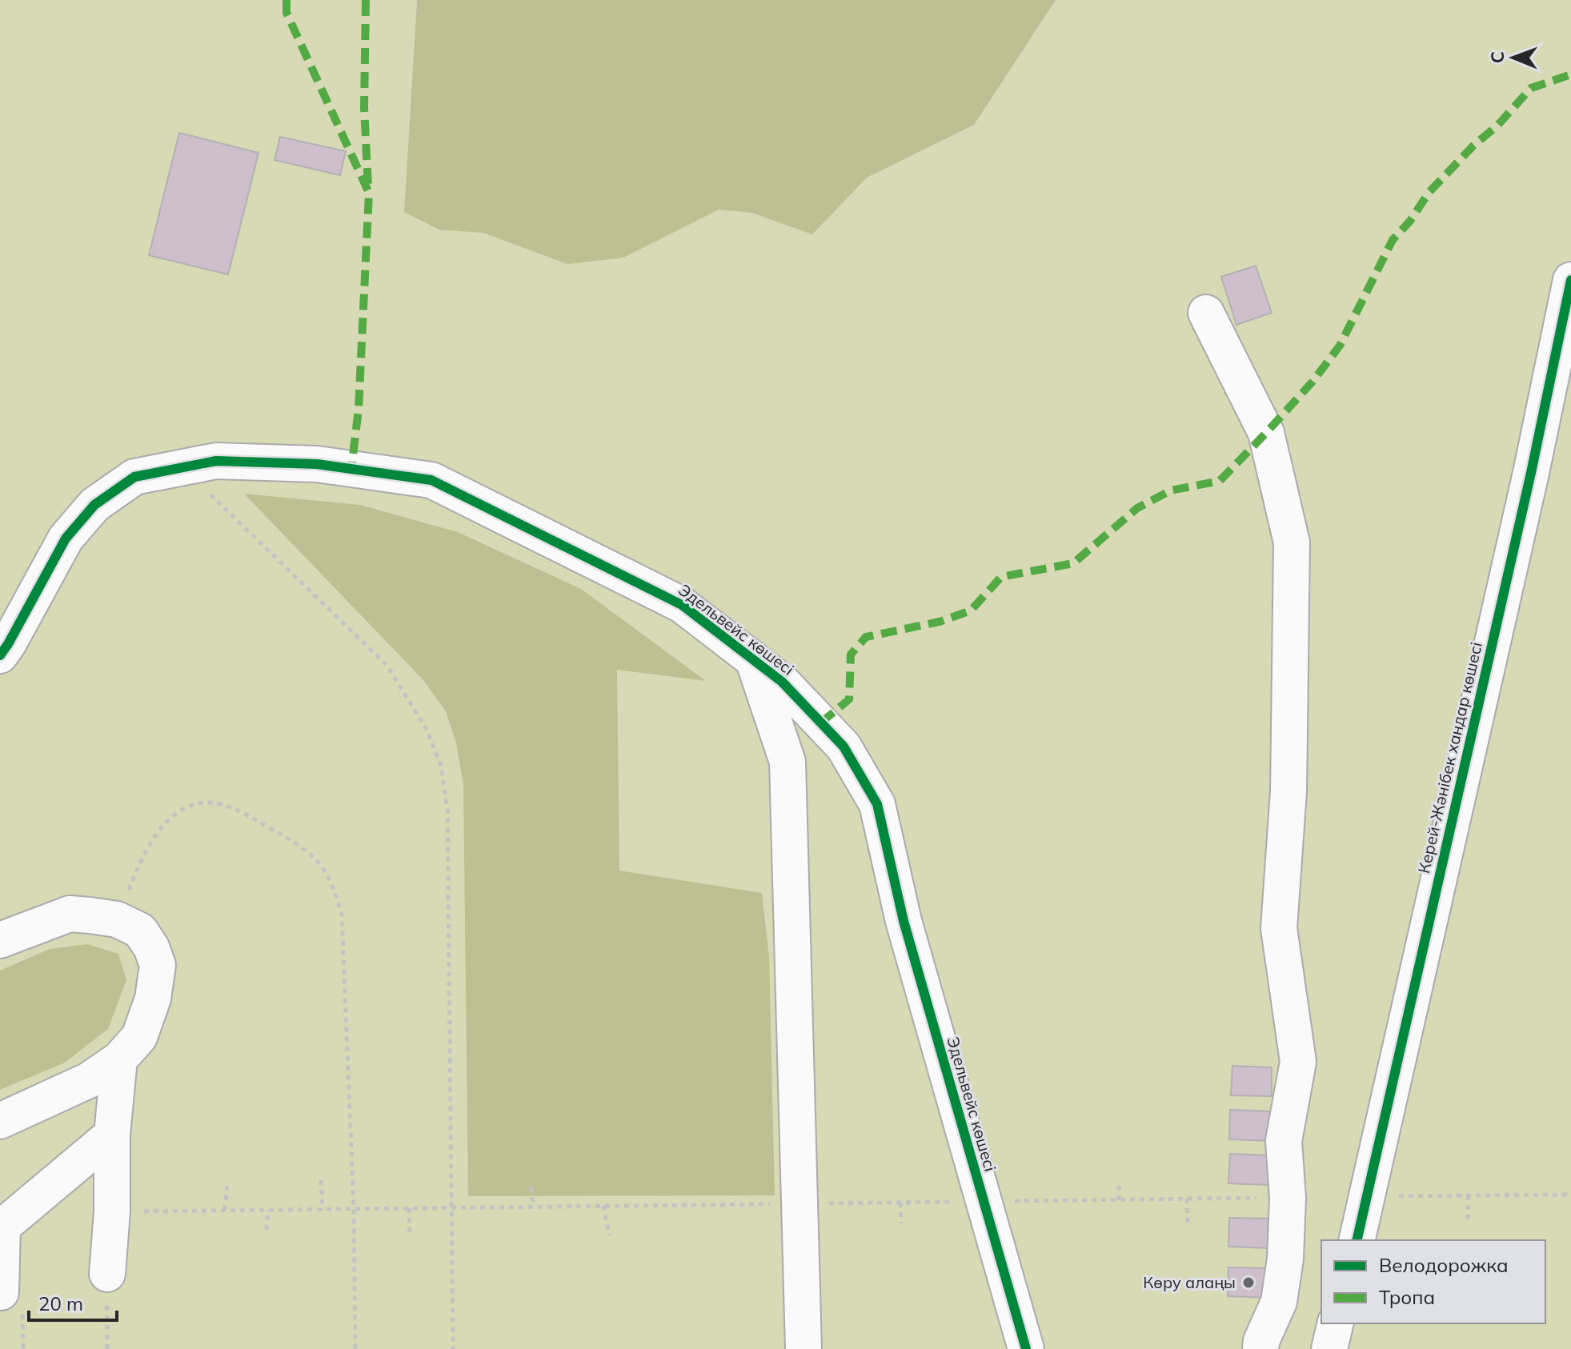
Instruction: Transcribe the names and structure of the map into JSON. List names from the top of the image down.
{
  "streets": {
    "street": ["Эдельвейс көшесі", "Керей-Жәнібек хандар көшесі"]
  },
  "places": ["Көру алаңы"],
  "legend": ["Велодорожка", "Тропа"],
  "scale_bar": "20 m",
  "north": "left"
}
